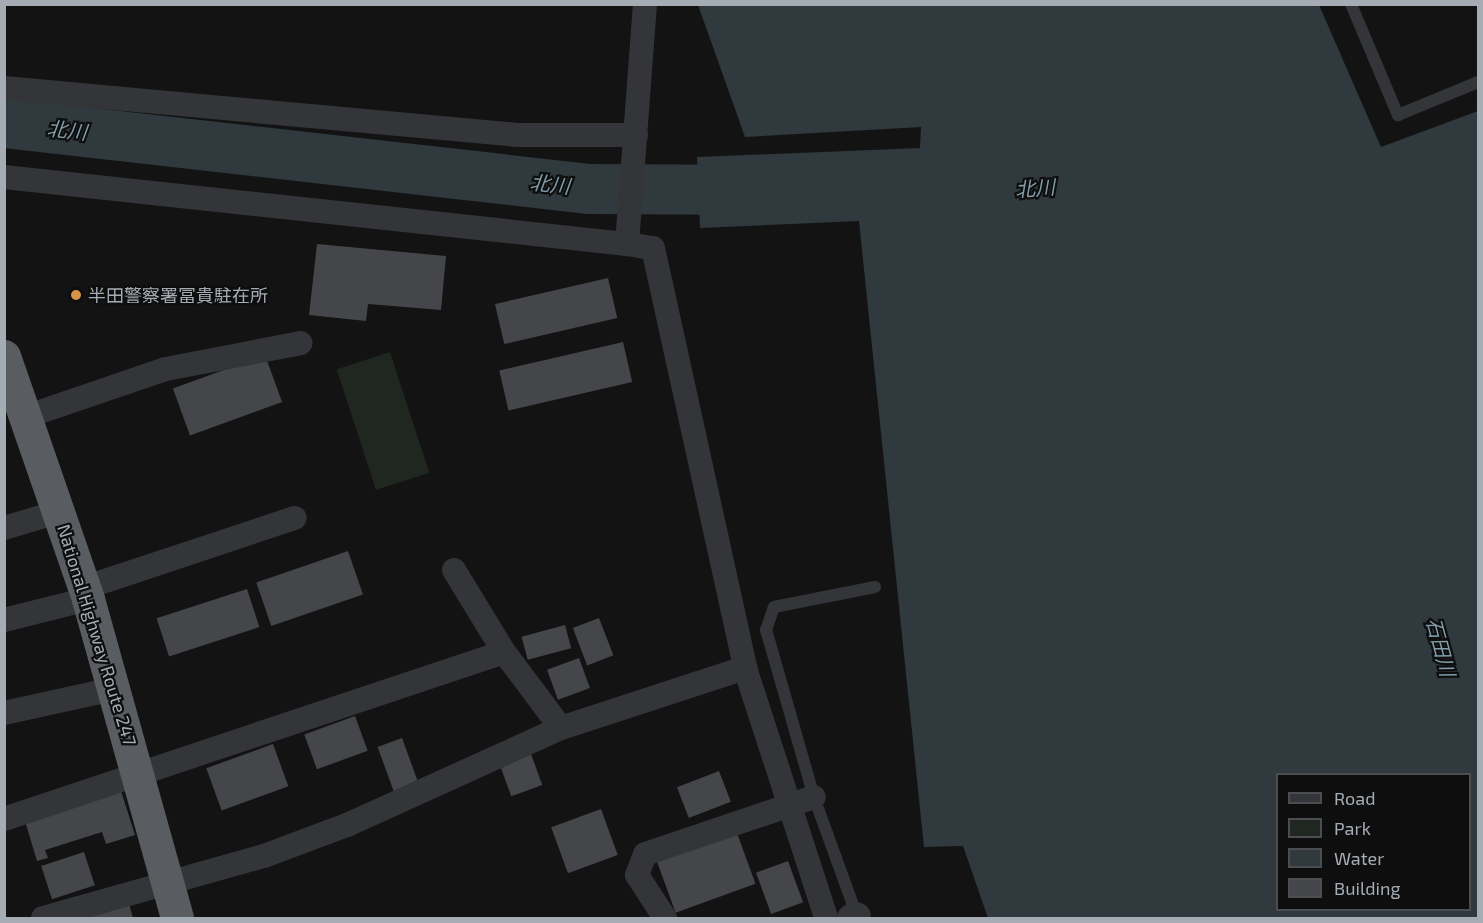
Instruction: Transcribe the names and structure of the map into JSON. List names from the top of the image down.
{
  "streets": {
    "highway": ["National Highway Route 247"]
  },
  "water": ["北川", "石田川"],
  "places": ["半田警察署冨貴駐在所"],
  "legend": [
    "Road",
    "Park",
    "Water",
    "Building"
  ]
}
